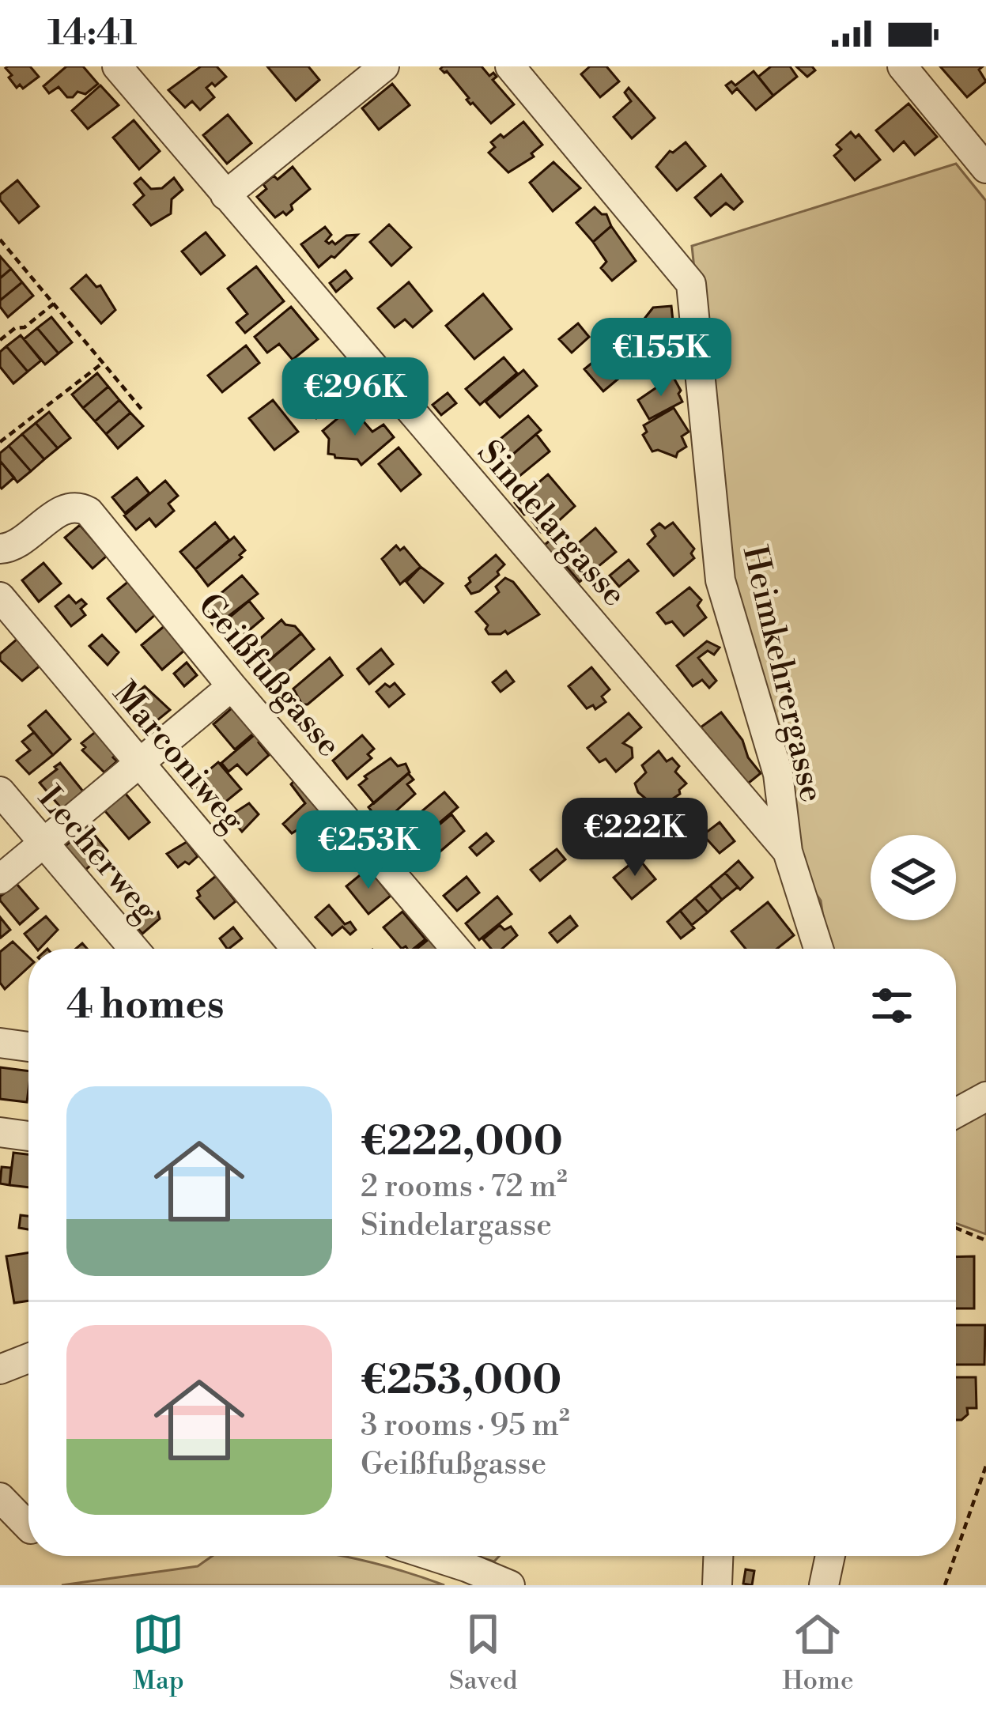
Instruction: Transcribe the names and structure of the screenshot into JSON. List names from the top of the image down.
{
  "streets": {
    "street": [
      "Sindelargasse",
      "Heimkehrergasse",
      "Geißfußgasse",
      "Marconiweg",
      "Lecherweg"
    ]
  },
  "crossings": [
    ["Sindelargasse", "Heimkehrergasse"]
  ],
  "page": {
    "status": "14:41",
    "price": [
      "€155K",
      "€296K",
      "€222K",
      "€253K"
    ],
    "heading": "4 homes",
    "list": [
      {
        "name": "€222,000",
        "note": "2 rooms · 72 m² · Sindelargasse"
      },
      {
        "name": "€253,000",
        "note": "3 rooms · 95 m² · Geißfußgasse"
      }
    ],
    "tabs": ["Map", "Saved", "Home"]
  }
}
